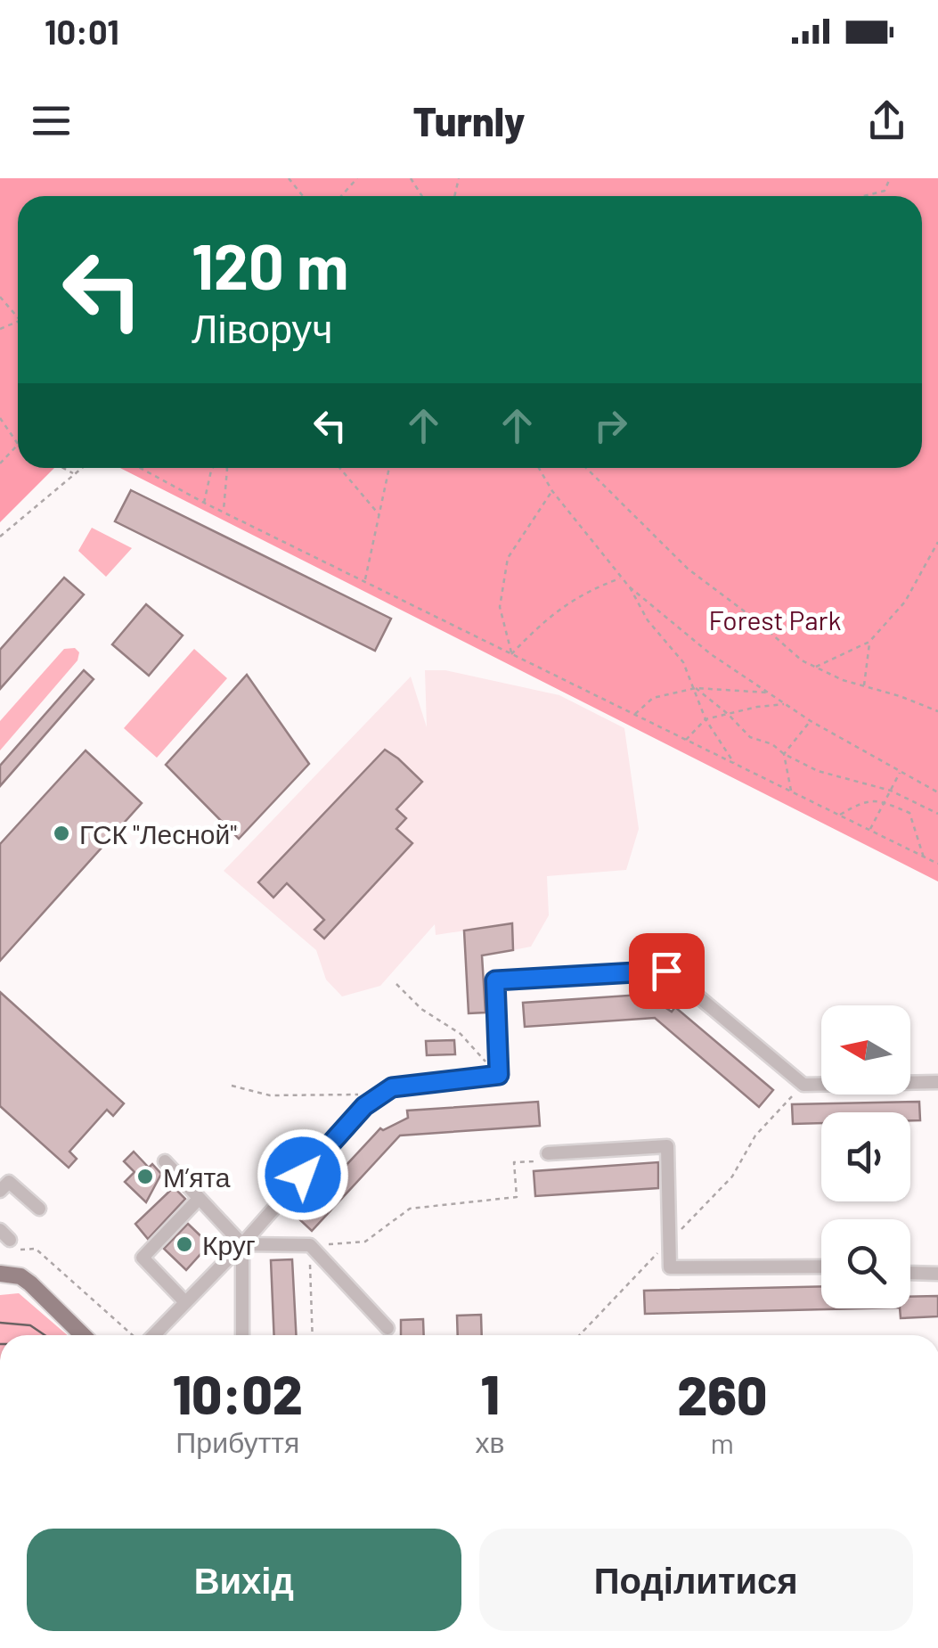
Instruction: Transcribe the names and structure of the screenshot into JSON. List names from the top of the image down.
{
  "parks": ["Forest Park"],
  "places": ["ГСК \"Лесной\"", "Мʼята", "Круг"],
  "north": "left",
  "page": {
    "status": "10:01",
    "header": "Turnly",
    "turn": ["120 m", "Ліворуч"],
    "eta": [
      "10:02",
      "Прибуття",
      "1",
      "хв",
      "260",
      "m"
    ],
    "buttons": ["Вихід", "Поділитися"]
  }
}
